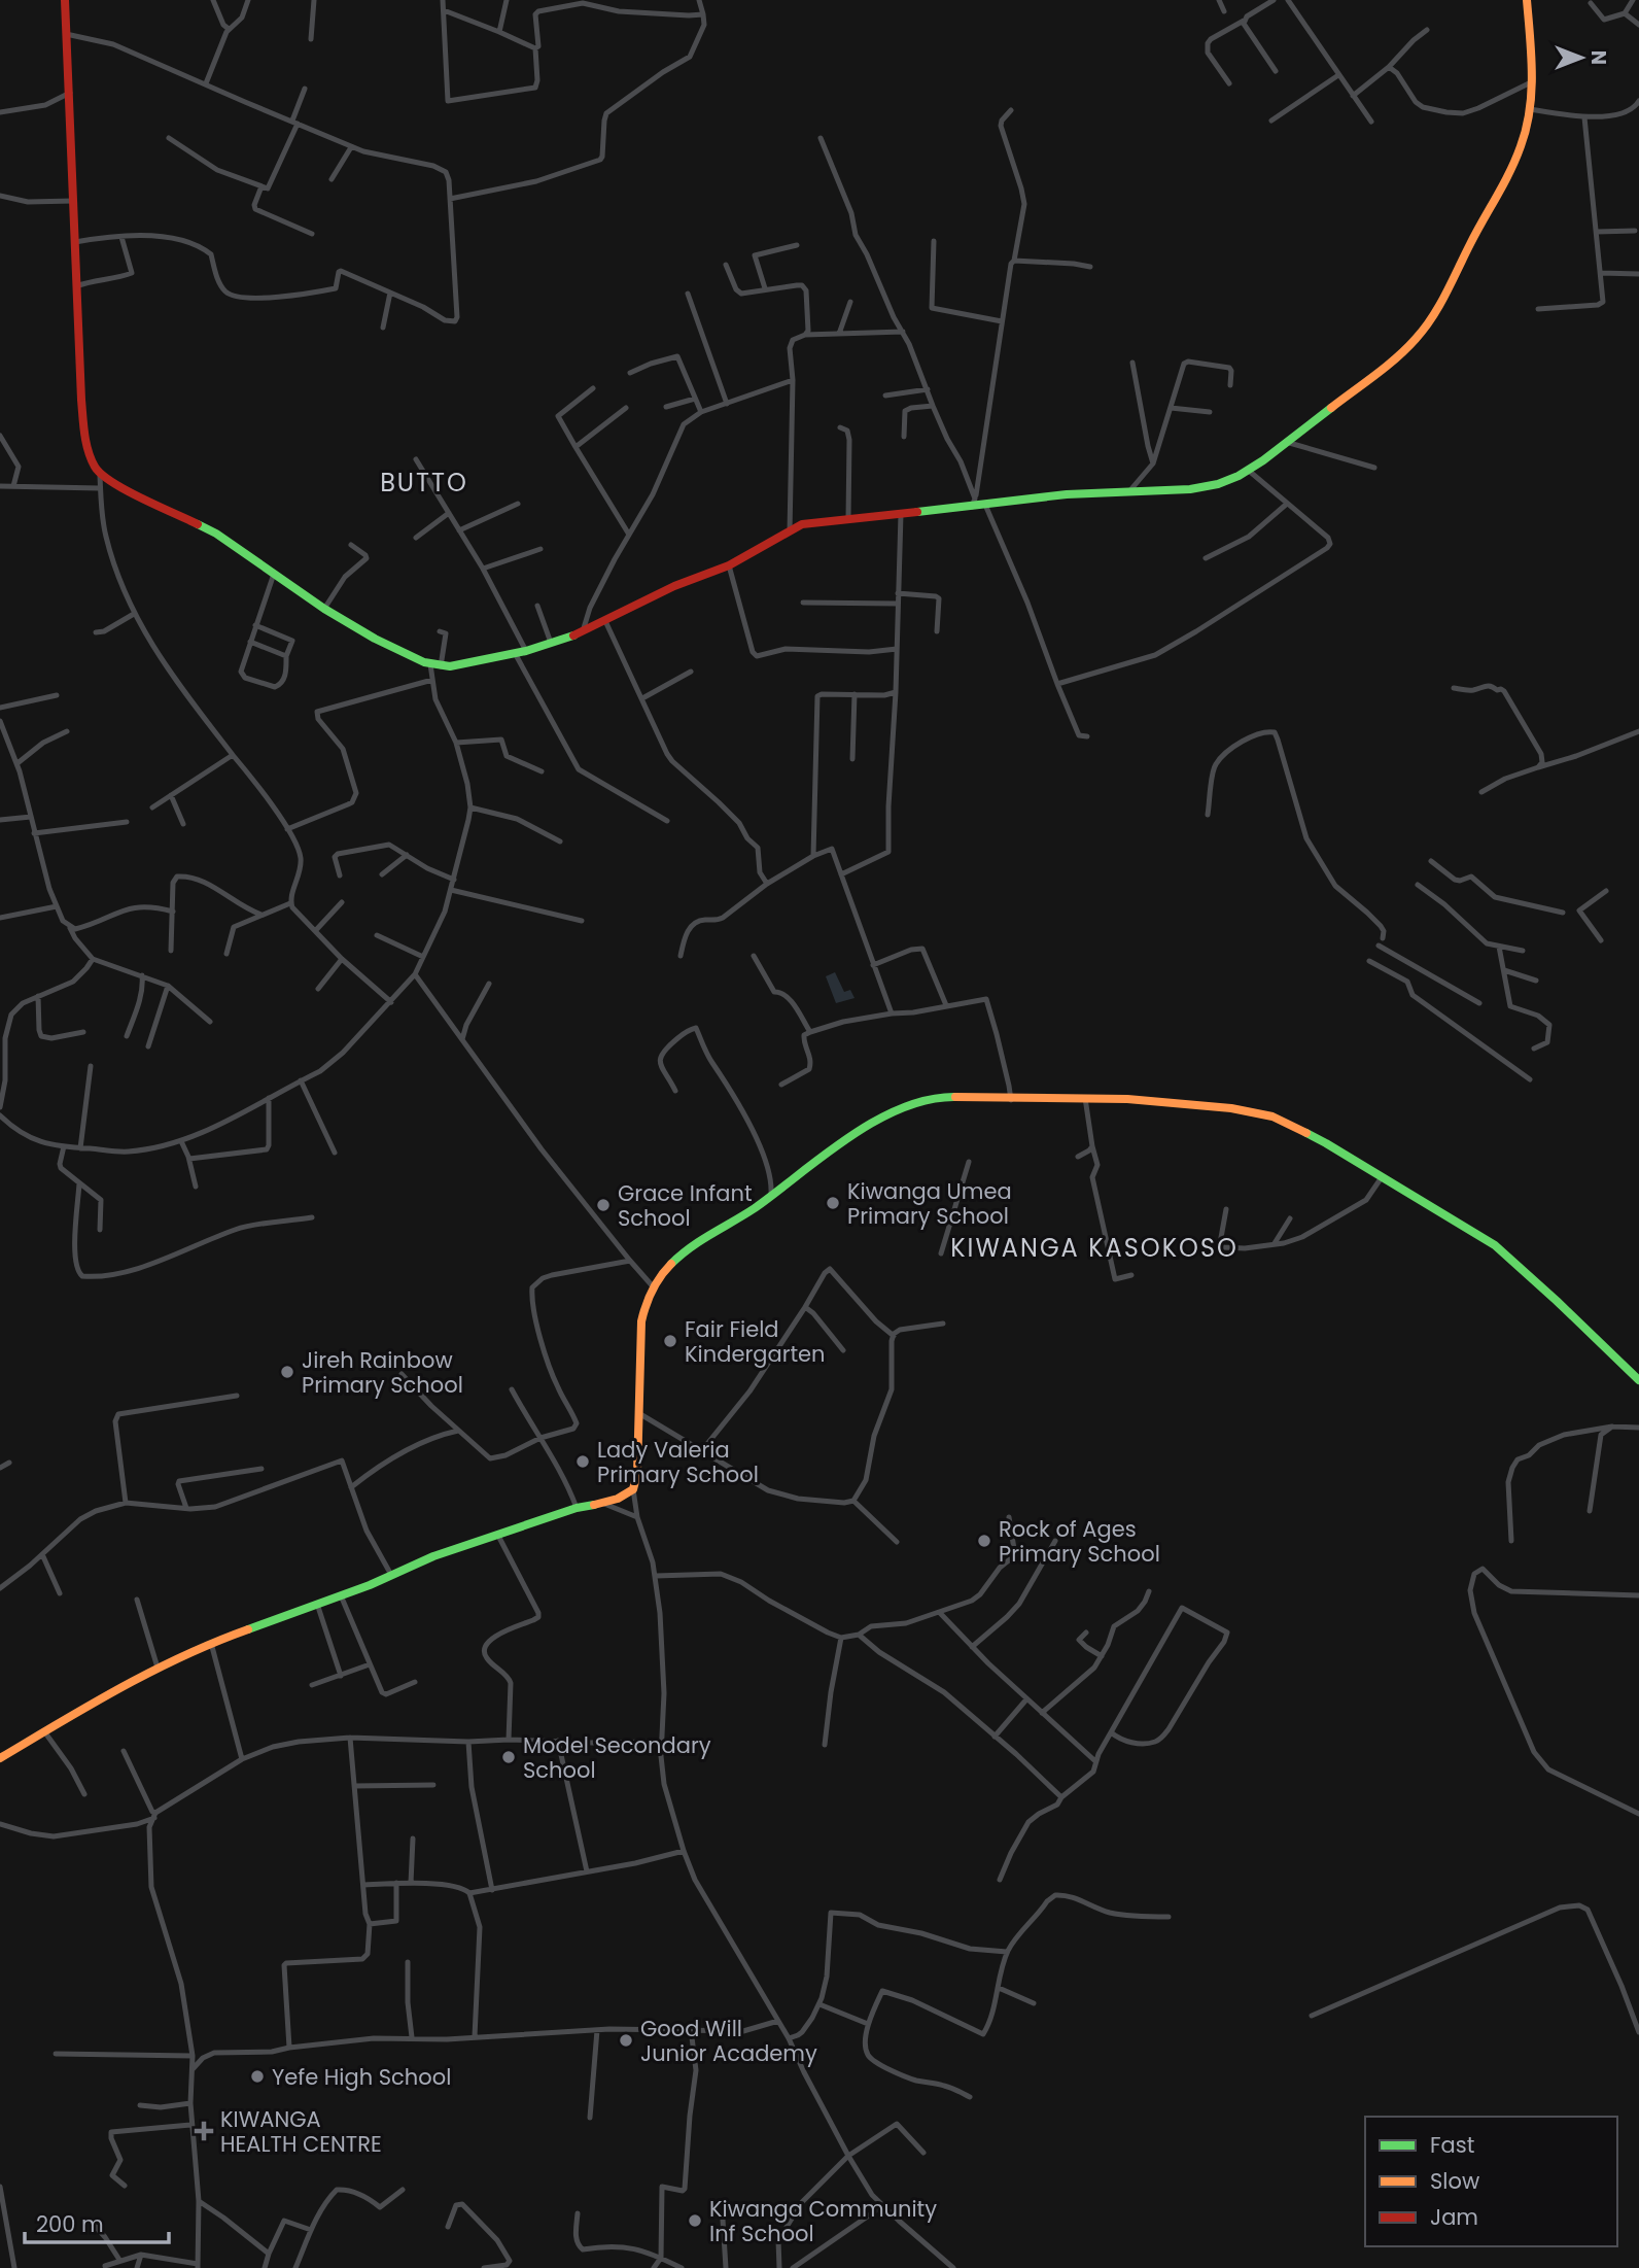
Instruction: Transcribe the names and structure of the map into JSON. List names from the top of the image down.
{
  "districts": ["BUTTO", "KIWANGA KASOKOSO"],
  "places": {
    "other": [
      "Kiwanga Umea Primary School",
      "Grace Infant School",
      "Fair Field Kindergarten",
      "Jireh Rainbow Primary School",
      "Lady Valeria Primary School",
      "Rock of Ages Primary School",
      "Model Secondary School",
      "Good Will Junior Academy",
      "Yefe High School",
      "Kiwanga Community Inf School"
    ],
    "health": ["KIWANGA HEALTH CENTRE"]
  },
  "legend": ["Fast", "Slow", "Jam"],
  "scale_bar": "200 m",
  "north": "right"
}
